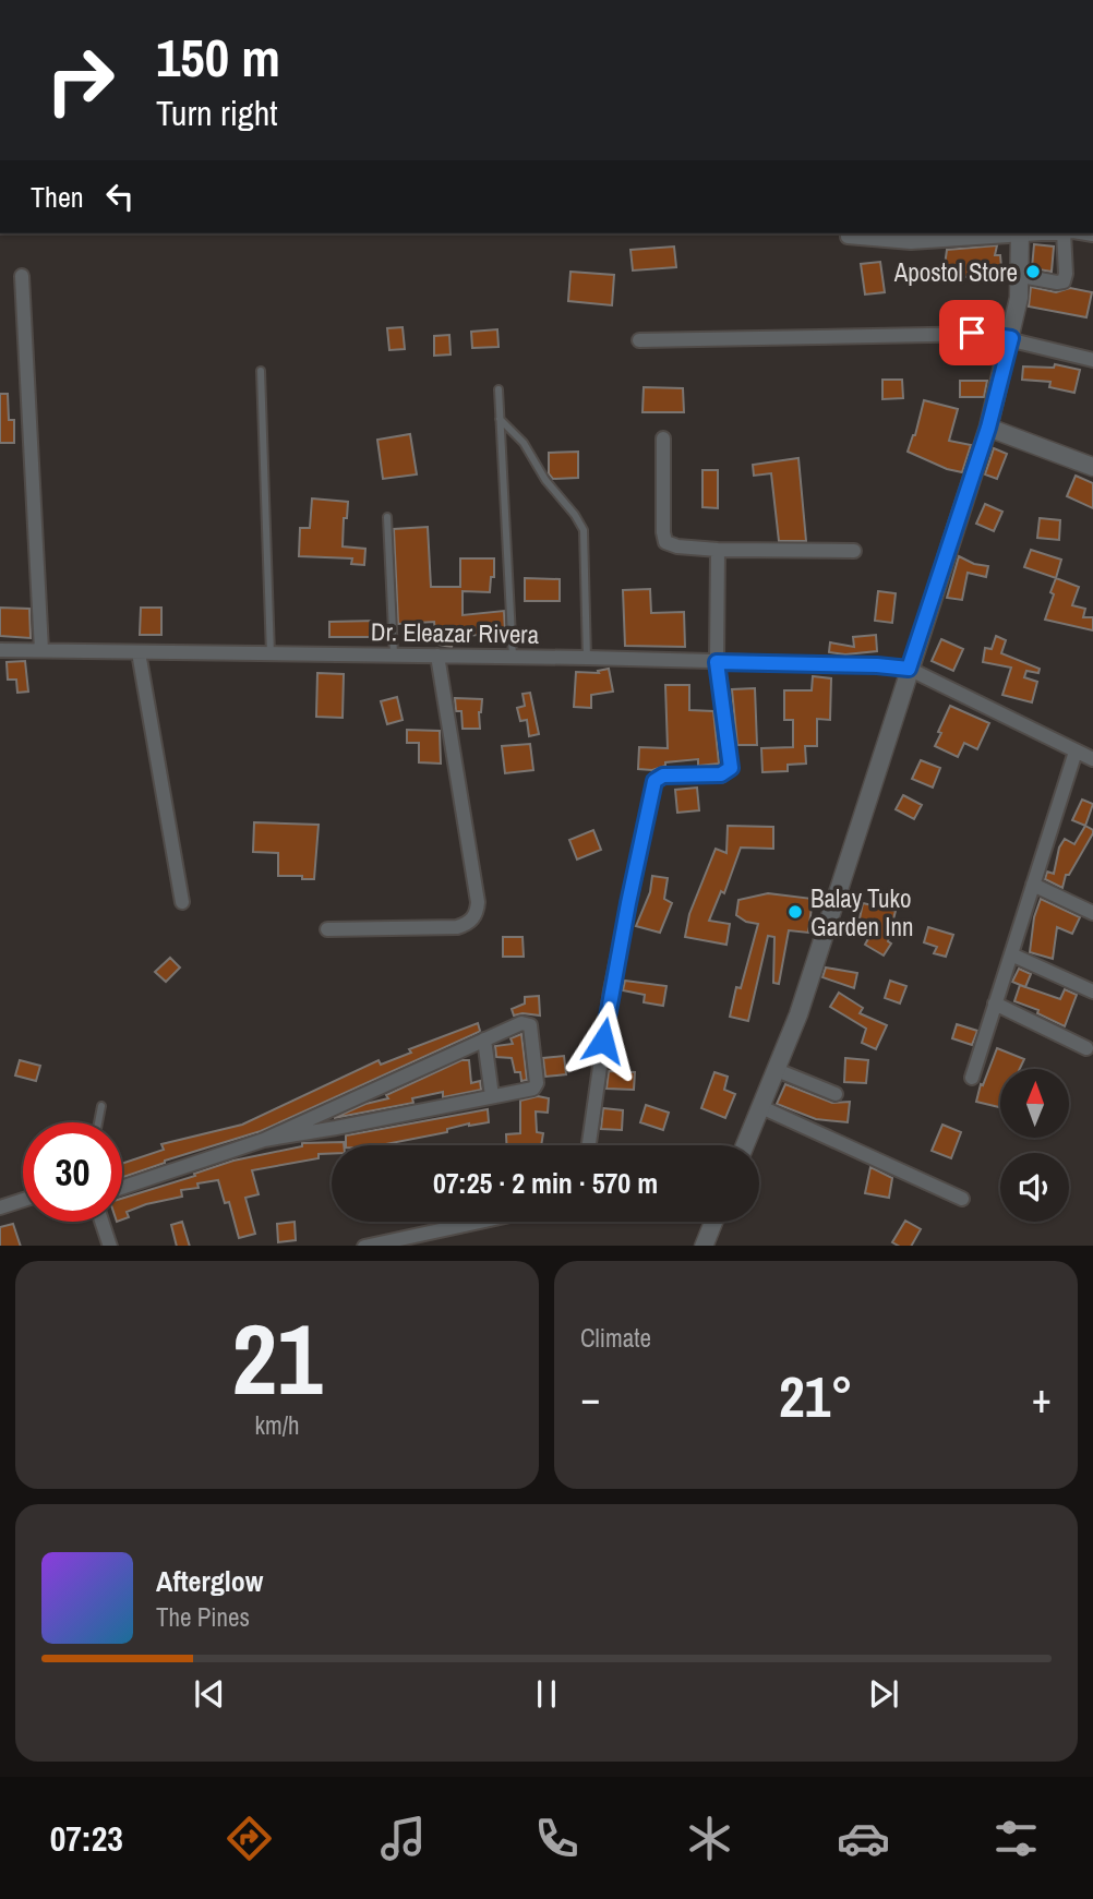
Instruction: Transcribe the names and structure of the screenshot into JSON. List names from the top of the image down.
{
  "streets": {
    "street": ["Dr. Eleazar Rivera"]
  },
  "places": ["Apostol Store", "Balay Tuko Garden Inn"],
  "north": "top",
  "page": {
    "turn": ["150 m", "Turn right"],
    "then": "Then",
    "limit": "30",
    "trip": "07:25 · 2 min · 570 m",
    "tile": [
      ["21", "km/h"],
      "Climate"
    ],
    "heat": ["−", "21°", "+"],
    "song": ["Afterglow", "The Pines"],
    "tabs": "07:23"
  }
}
